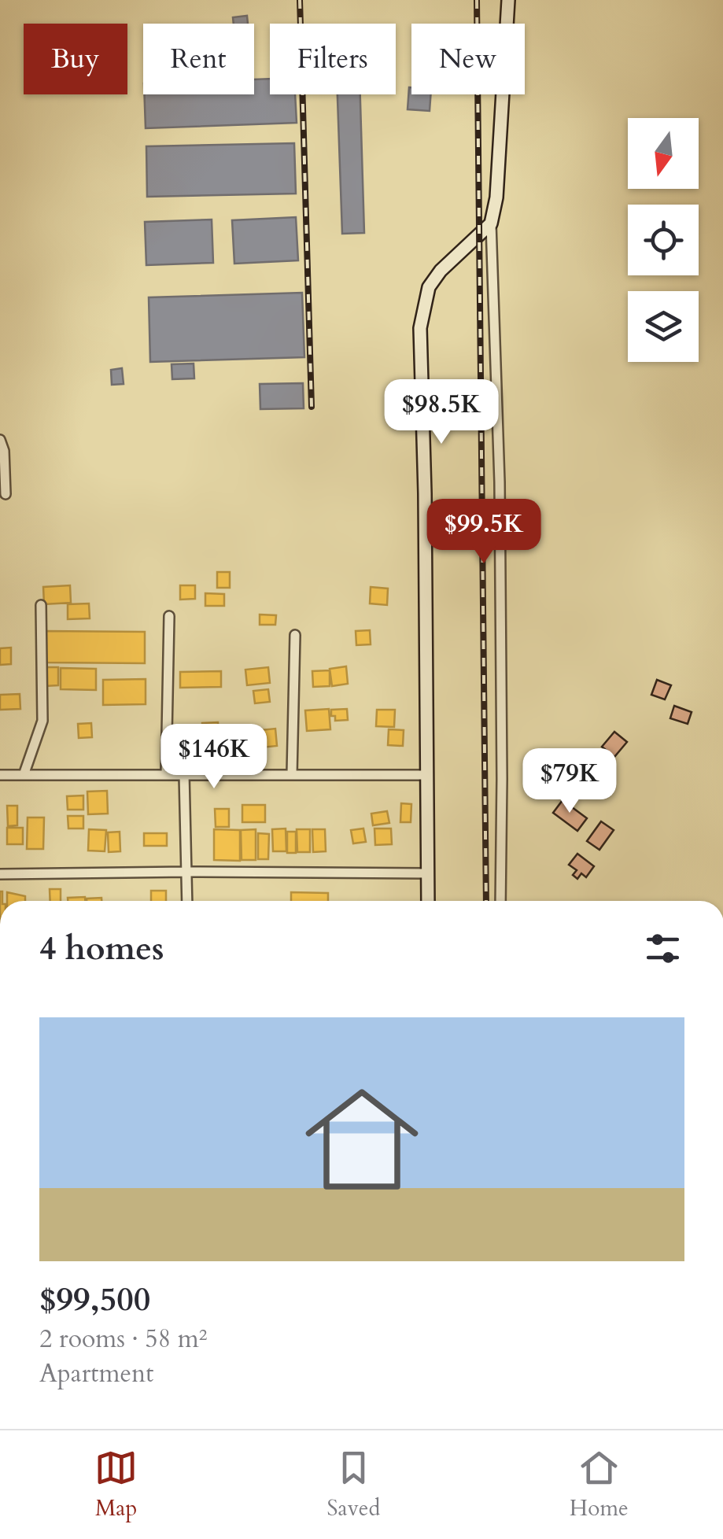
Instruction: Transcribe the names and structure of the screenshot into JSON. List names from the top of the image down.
{
  "north": "bottom",
  "page": {
    "chip": [
      "Buy",
      "Rent",
      "Filters",
      "New"
    ],
    "price": [
      "$98.5K",
      "$99.5K",
      "$146K",
      "$79K"
    ],
    "heading": "4 homes",
    "list": [
      {
        "name": "$99,500",
        "note": "2 rooms · 58 m² · Apartment"
      }
    ],
    "tabs": ["Map", "Saved", "Home"]
  }
}
